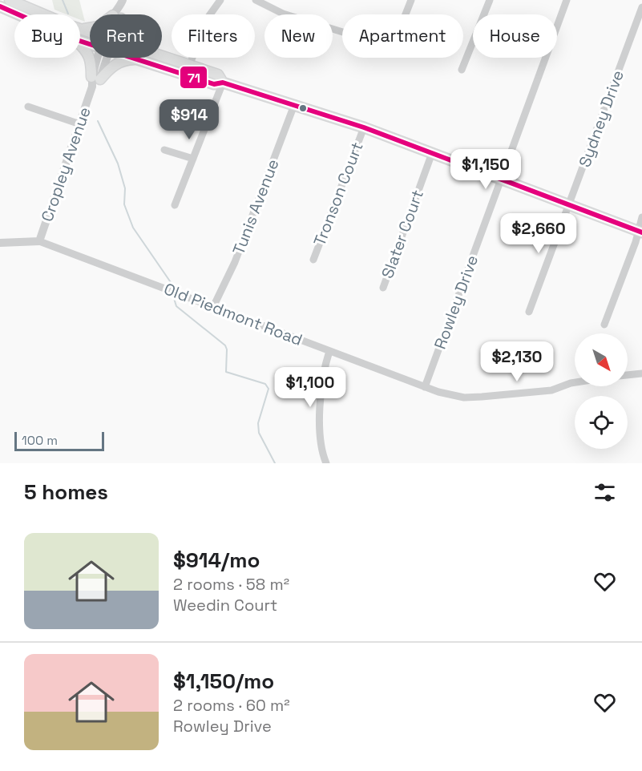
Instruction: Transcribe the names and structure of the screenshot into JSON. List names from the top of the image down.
{
  "streets": {
    "street": [
      "Sydney Drive",
      "Cropley Avenue",
      "Tronson Court",
      "Tunis Avenue",
      "Slater Court",
      "Rowley Drive",
      "Old Piedmont Road"
    ]
  },
  "crossings": [
    ["Cropley Avenue", "Old Piedmont Road"],
    ["Tunis Avenue", "Old Piedmont Road"],
    ["Rowley Drive", "Old Piedmont Road"]
  ],
  "lines": ["transit line 71"],
  "scale_bar": "100 m",
  "north": "bottom right",
  "page": {
    "chip": [
      "Buy",
      "Rent",
      "Filters",
      "New",
      "Apartment",
      "House"
    ],
    "price": [
      "$914",
      "$1,150",
      "$2,660",
      "$2,130",
      "$1,100"
    ],
    "scale": "100 m",
    "heading": "5 homes",
    "list": [
      {
        "name": "$914/mo",
        "note": "2 rooms · 58 m² · Weedin Court"
      },
      {
        "name": "$1,150/mo",
        "note": "2 rooms · 60 m² · Rowley Drive"
      }
    ]
  }
}
